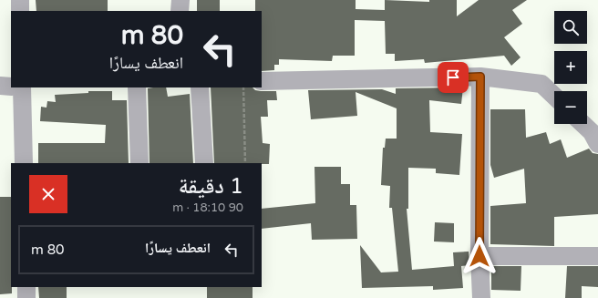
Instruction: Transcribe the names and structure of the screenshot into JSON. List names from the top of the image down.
{
  "page": {
    "map_buttons": ["+", "−"],
    "turn": ["80 m", "انعطف يسارًا"],
    "heading": ["1 دقيقة", "90 m · 18:10"],
    "list": [
      {
        "name": "انعطف يسارًا",
        "value": "80 m"
      }
    ]
  }
}
